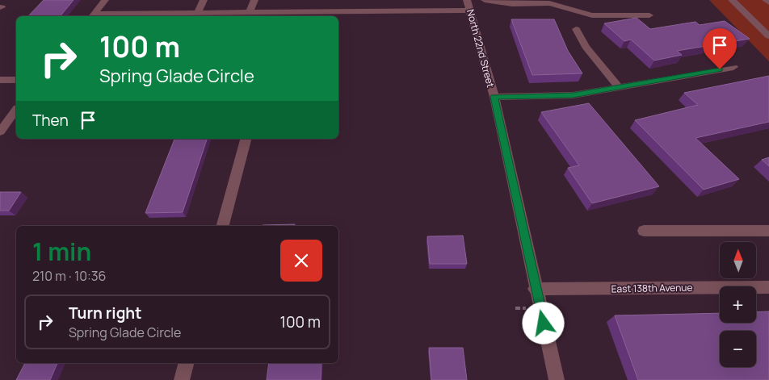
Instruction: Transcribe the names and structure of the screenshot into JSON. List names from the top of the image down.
{
  "streets": {
    "street": ["North 22nd Street", "East 138th Avenue"]
  },
  "crossings": [
    ["North 22nd Street", "East 138th Avenue"]
  ],
  "north": "top",
  "page": {
    "turn": ["100 m", "Spring Glade Circle"],
    "then": "Then",
    "heading": ["1 min", "210 m · 10:36"],
    "map_buttons": ["+", "−"],
    "list": [
      {
        "name": "Turn right",
        "note": "Spring Glade Circle",
        "value": "100 m"
      }
    ]
  }
}
